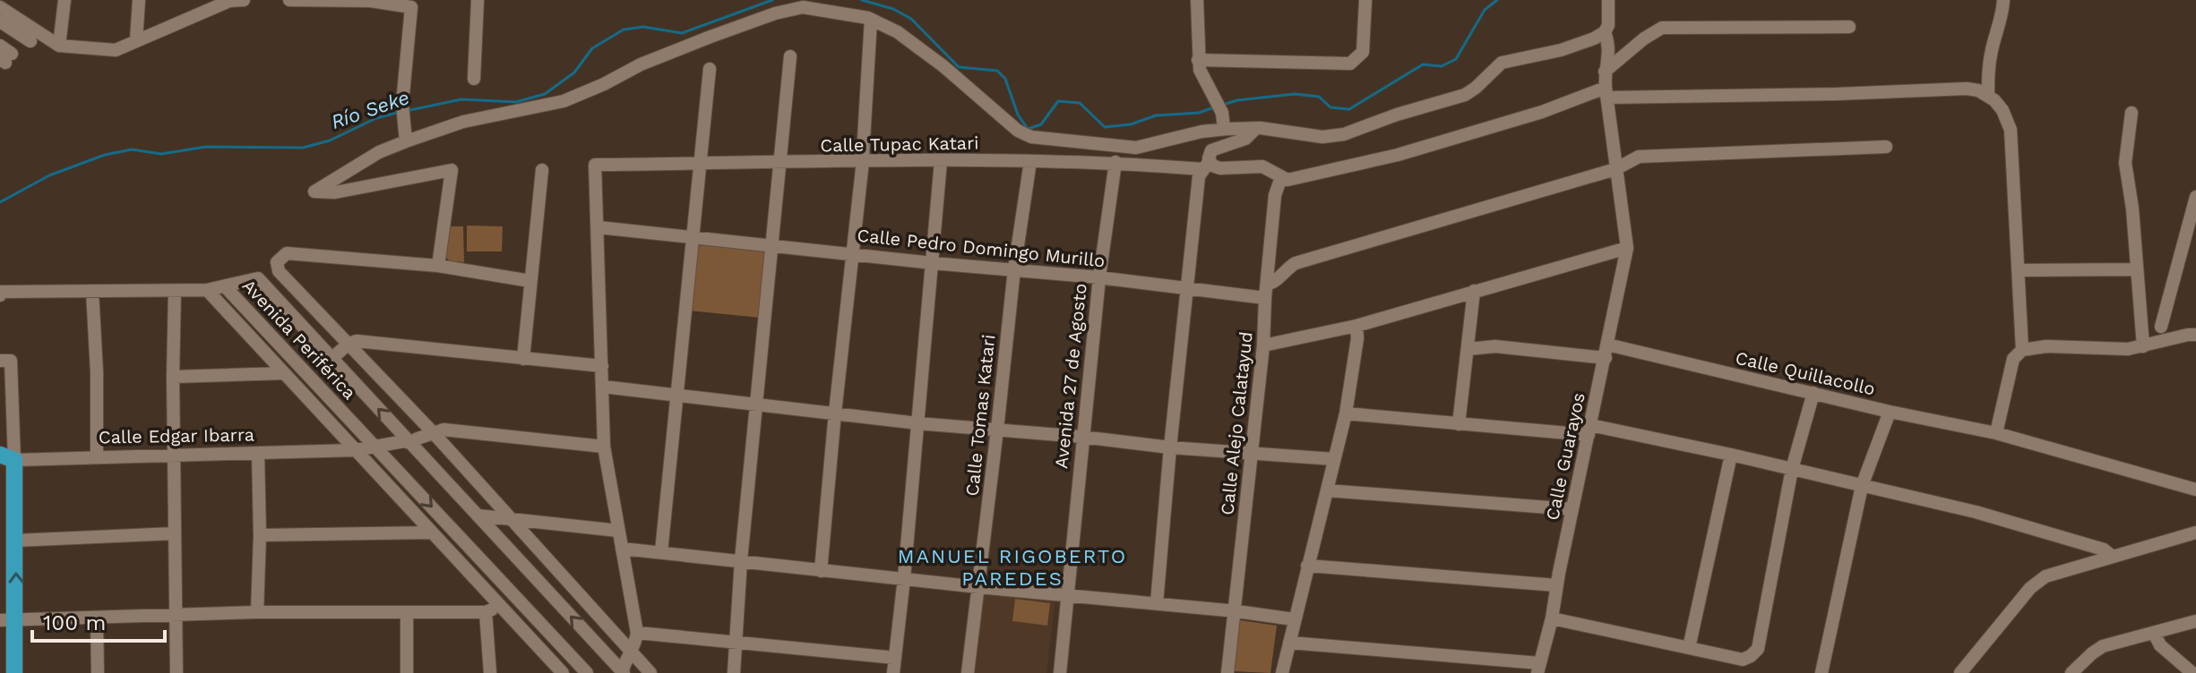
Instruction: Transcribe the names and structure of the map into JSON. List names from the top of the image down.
{
  "streets": {
    "street": [
      "Calle Tupac Katari",
      "Calle Pedro Domingo Murillo",
      "Avenida Periférica",
      "Calle Quillacollo",
      "Avenida 27 de Agosto",
      "Calle Tomas Katari",
      "Calle Alejo Calatayud",
      "Calle Edgar Ibarra",
      "Calle Guarayos"
    ]
  },
  "crossings": [
    ["Calle Tupac Katari", "Calle Pedro Domingo Murillo"],
    ["Calle Tupac Katari", "Avenida 27 de Agosto"],
    ["Calle Tupac Katari", "Calle Tomas Katari"],
    ["Calle Tupac Katari", "Calle Alejo Calatayud"],
    ["Calle Pedro Domingo Murillo", "Avenida 27 de Agosto"],
    ["Calle Pedro Domingo Murillo", "Calle Tomas Katari"],
    ["Calle Pedro Domingo Murillo", "Calle Alejo Calatayud"],
    ["Avenida Periférica", "Calle Edgar Ibarra"],
    ["Calle Quillacollo", "Calle Guarayos"]
  ],
  "districts": ["MANUEL RIGOBERTO PAREDES"],
  "water": ["Río Seke"],
  "scale_bar": "100 m"
}
